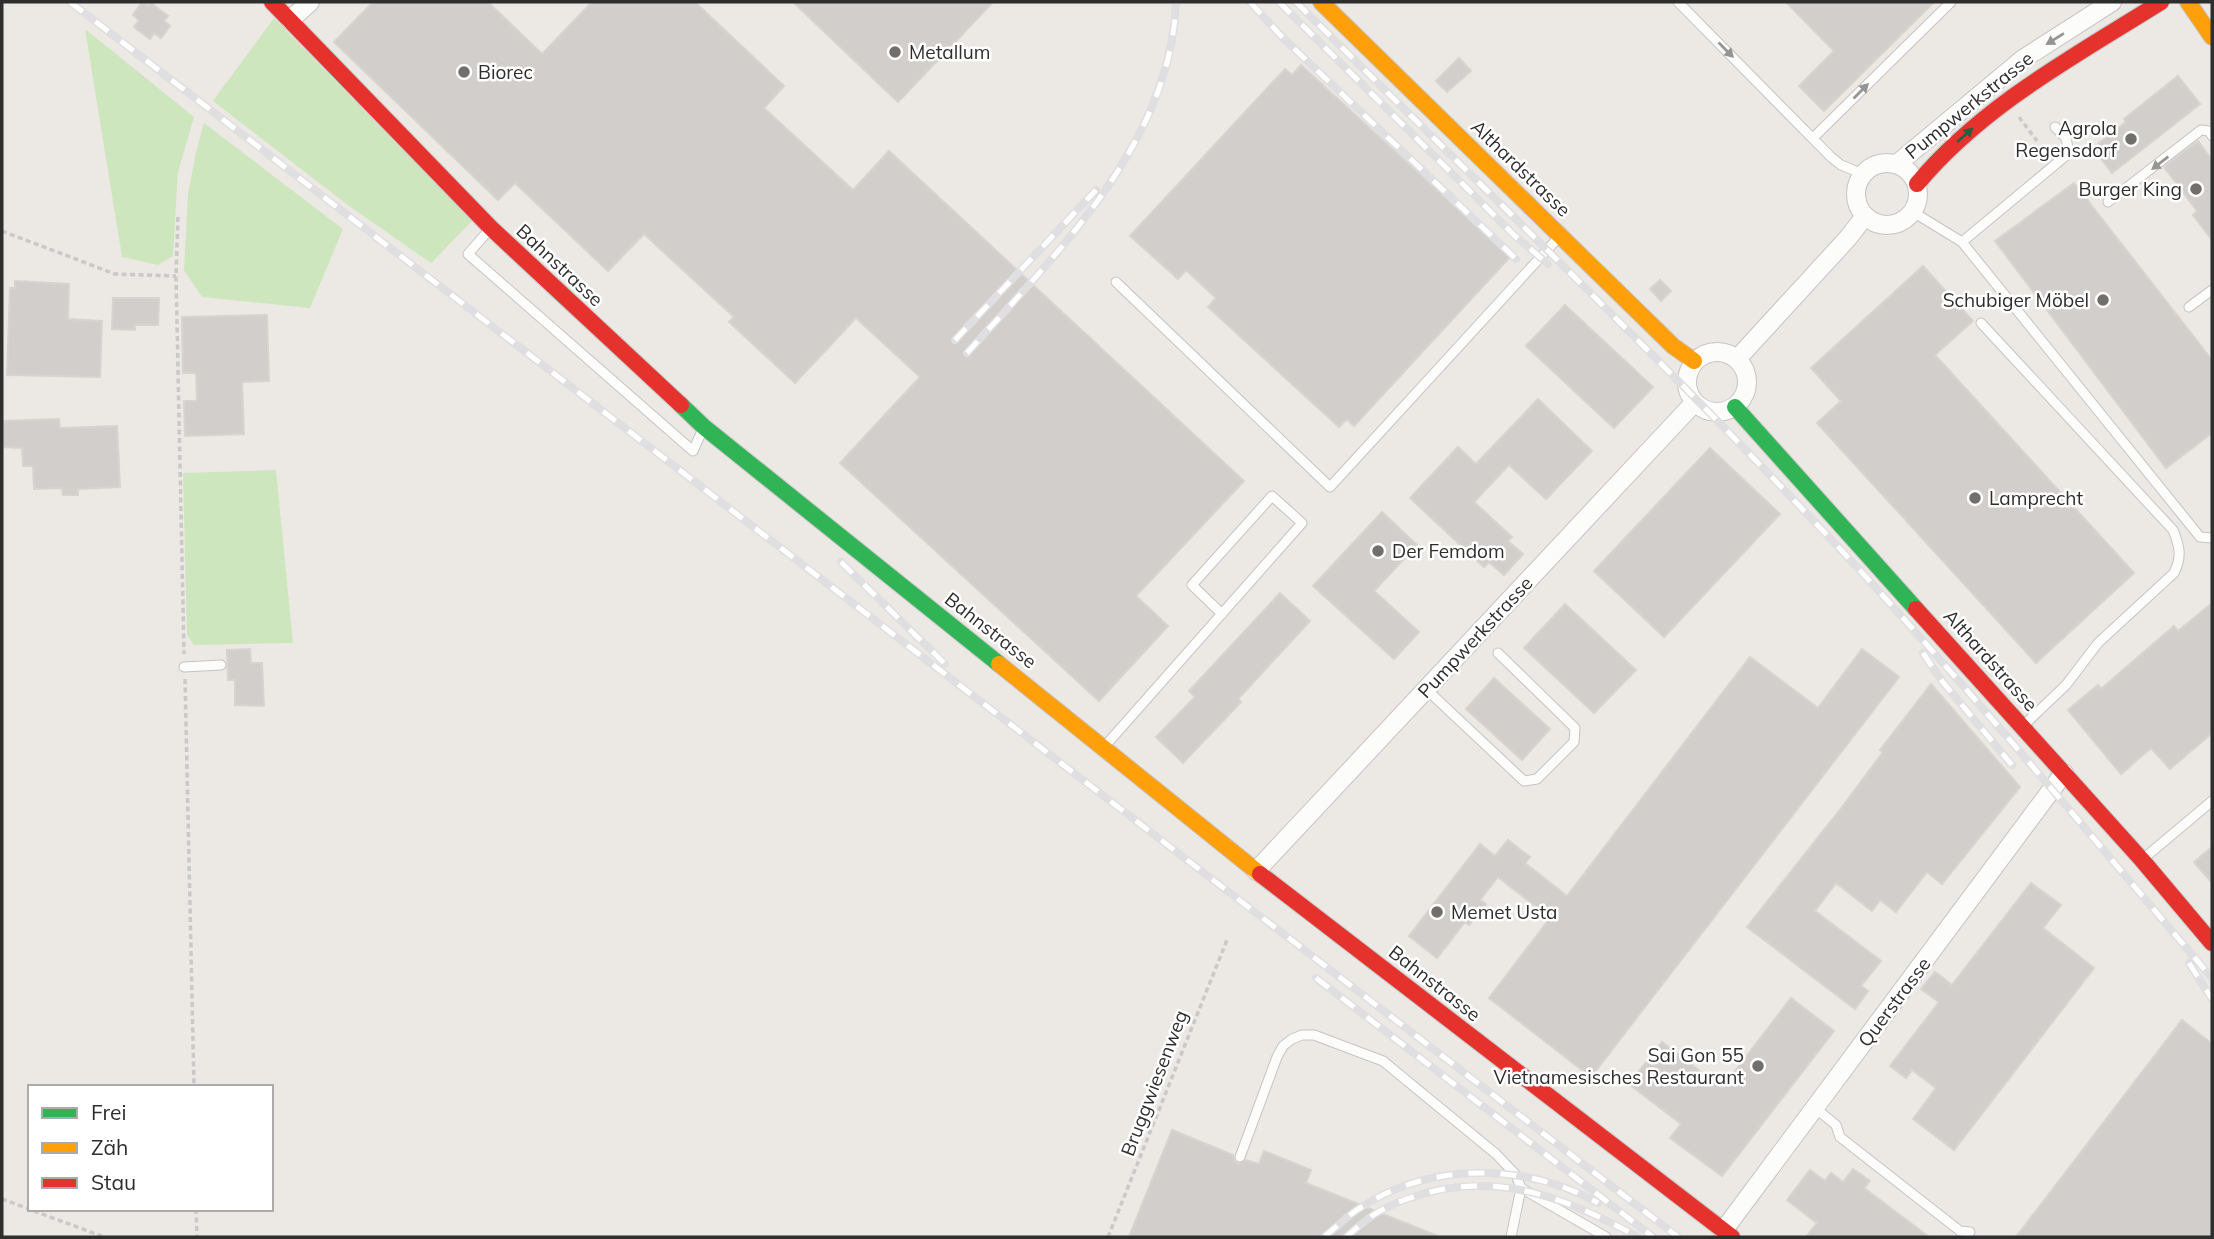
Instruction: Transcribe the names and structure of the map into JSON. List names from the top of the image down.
{
  "streets": {
    "street": [
      "Pumpwerkstrasse",
      "Althardstrasse",
      "Bahnstrasse",
      "Querstrasse"
    ],
    "path": ["Bruggwiesenweg"]
  },
  "crossings": [
    ["Pumpwerkstrasse", "Althardstrasse"],
    ["Pumpwerkstrasse", "Bahnstrasse"],
    ["Althardstrasse", "Querstrasse"],
    ["Bahnstrasse", "Querstrasse"]
  ],
  "places": [
    "Metallum",
    "Biorec",
    "Agrola Regensdorf",
    "Burger King",
    "Schubiger Möbel",
    "Lamprecht",
    "Der Femdom",
    "Memet Usta",
    "Sai Gon 55 Vietnamesisches Restaurant"
  ],
  "legend": ["Frei", "Zäh", "Stau"]
}
